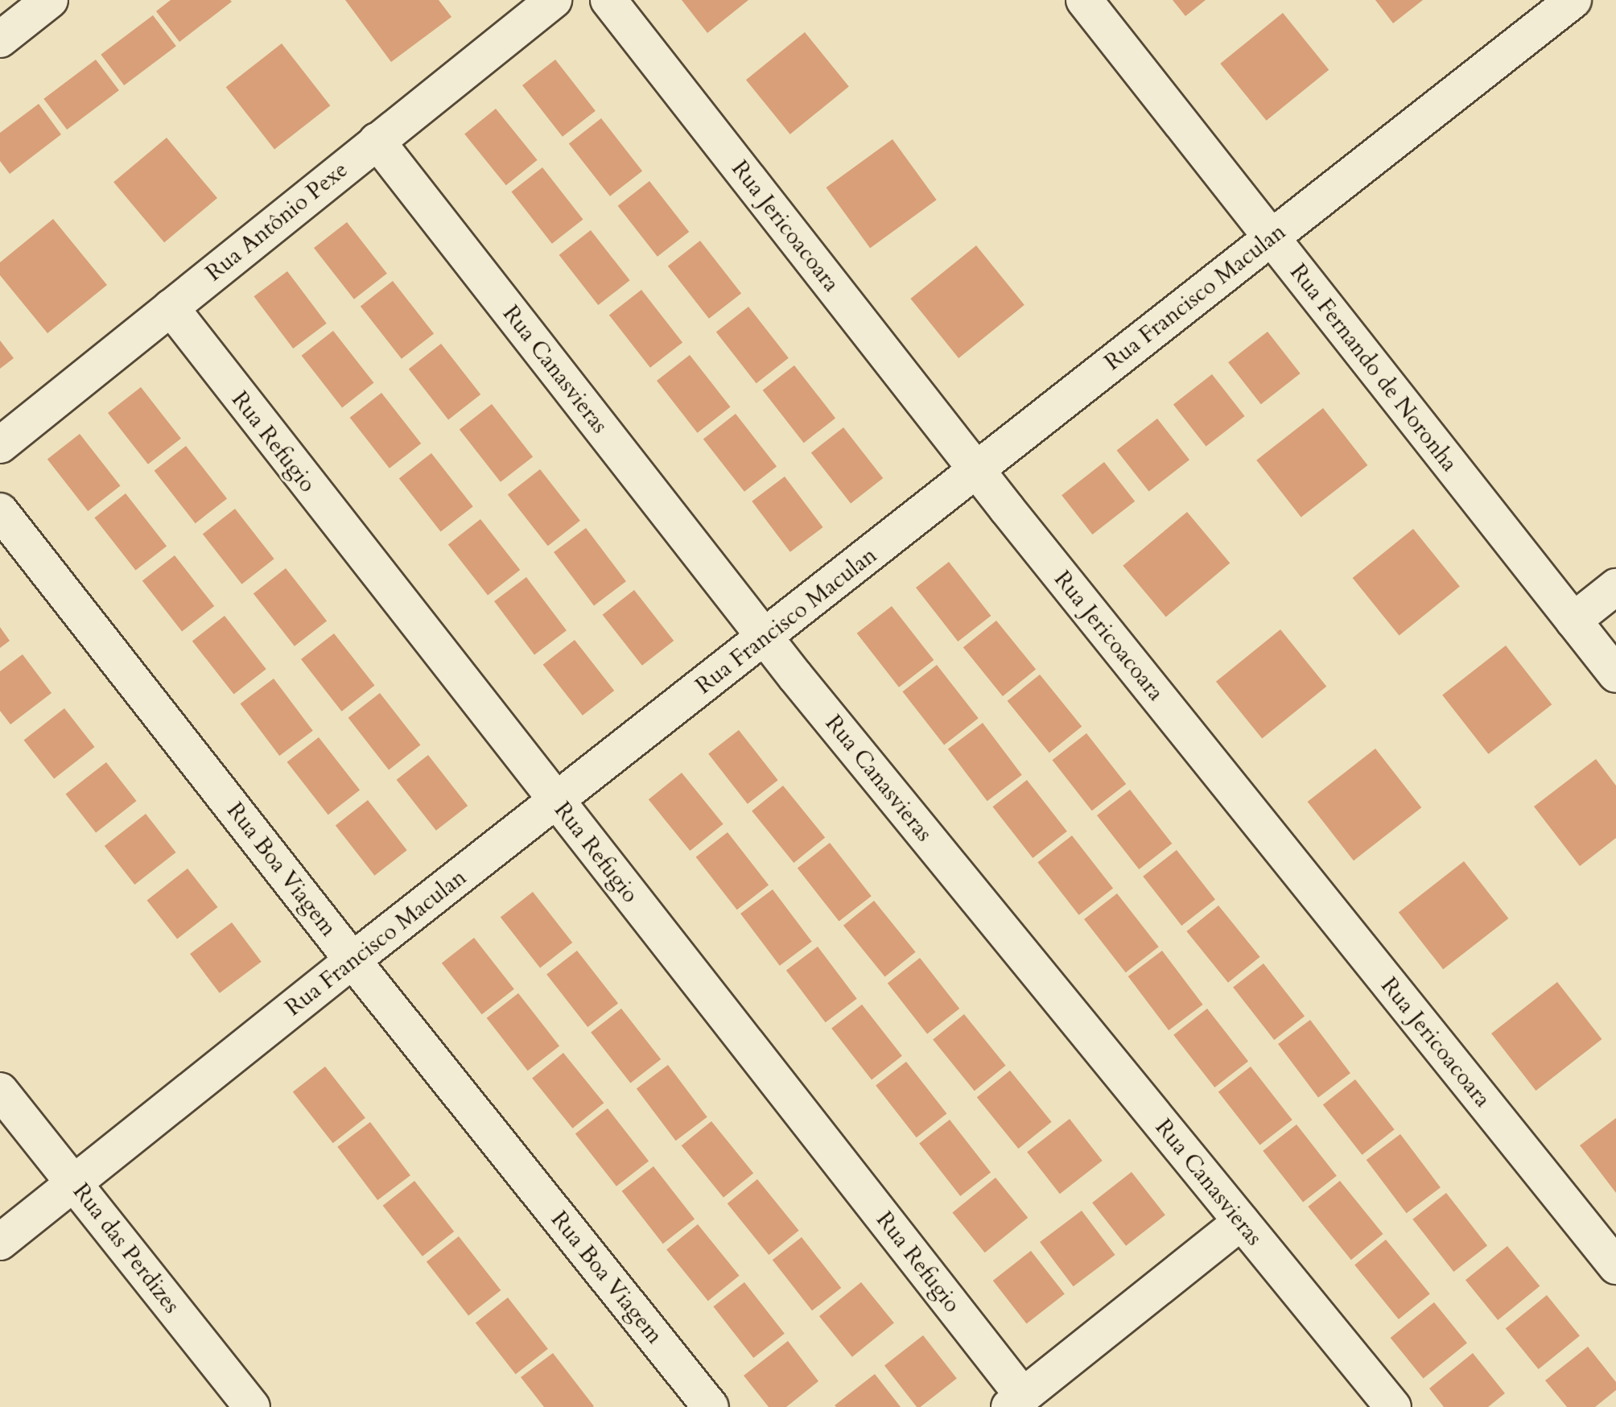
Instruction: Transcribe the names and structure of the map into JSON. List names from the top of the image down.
{
  "streets": {
    "street": [
      "Rua Antônio Pexe",
      "Rua Jericoacoara",
      "Rua Francisco Maculan",
      "Rua Fernando de Noronha",
      "Rua Canasvieras",
      "Rua Refugio",
      "Rua Boa Viagem",
      "Rua das Perdizes"
    ]
  },
  "crossings": [
    ["Rua Antônio Pexe", "Rua Canasvieras"],
    ["Rua Antônio Pexe", "Rua Refugio"],
    ["Rua Jericoacoara", "Rua Francisco Maculan"],
    ["Rua Francisco Maculan", "Rua Fernando de Noronha"],
    ["Rua Francisco Maculan", "Rua Canasvieras"],
    ["Rua Francisco Maculan", "Rua Refugio"],
    ["Rua Francisco Maculan", "Rua Boa Viagem"],
    ["Rua Francisco Maculan", "Rua das Perdizes"]
  ]
}
